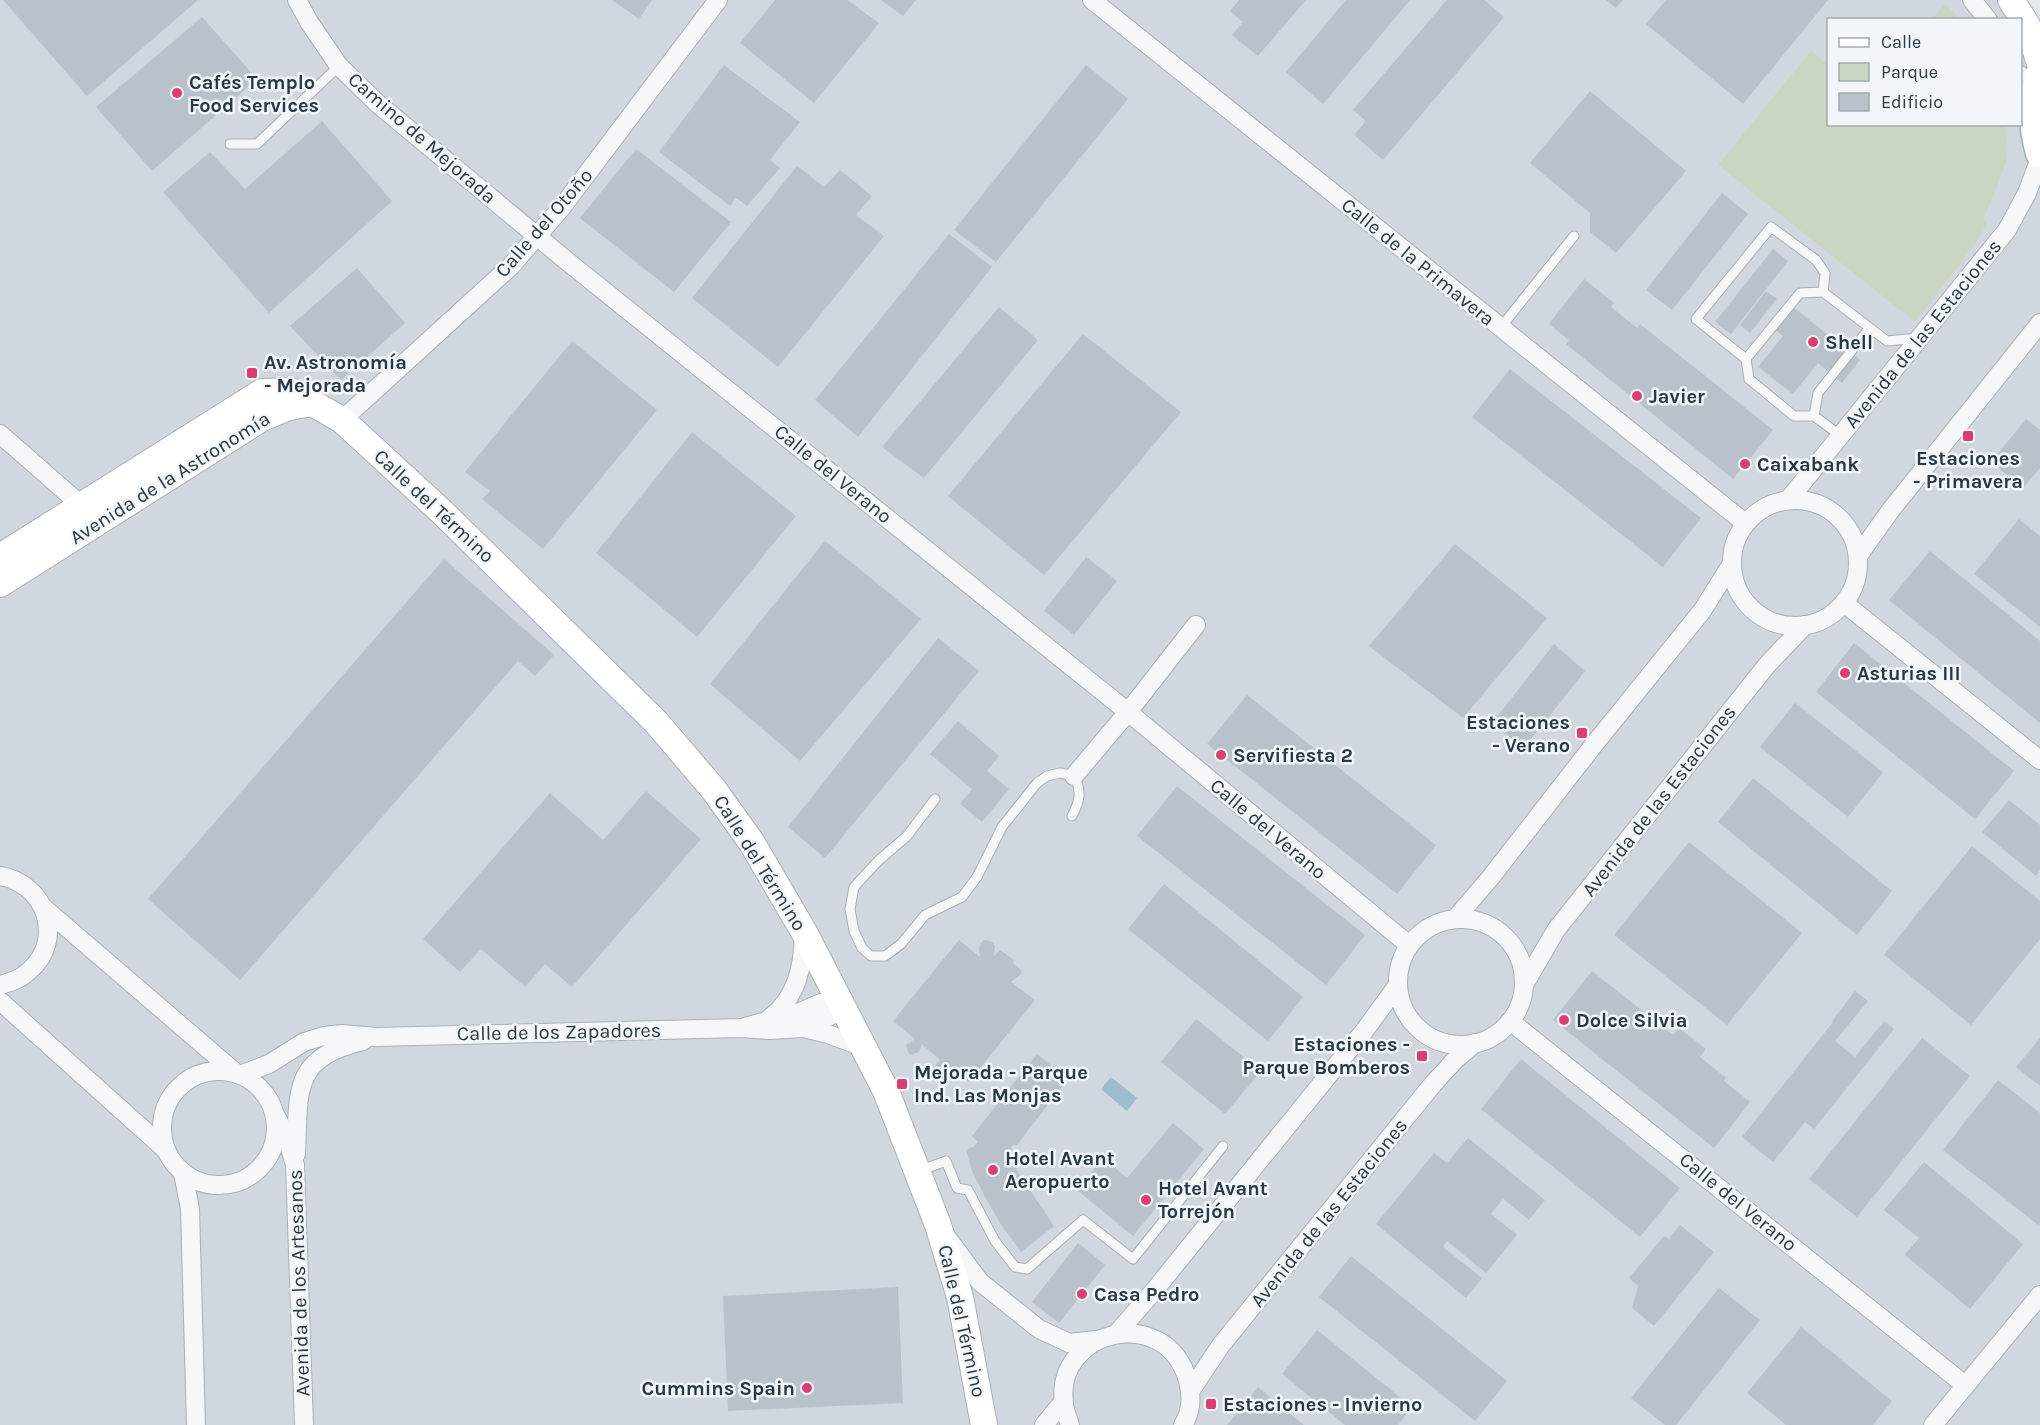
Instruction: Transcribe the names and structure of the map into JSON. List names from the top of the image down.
{
  "streets": {
    "street": [
      "Camino de Mejorada",
      "Calle del Otoño",
      "Calle de la Primavera",
      "Avenida de las Estaciones",
      "Calle del Verano",
      "Avenida de la Astronomía",
      "Calle del Término",
      "Calle de los Zapadores",
      "Avenida de los Artesanos"
    ]
  },
  "crossings": [
    ["Camino de Mejorada", "Calle del Otoño"],
    ["Camino de Mejorada", "Calle del Verano"],
    ["Calle del Otoño", "Calle del Verano"],
    ["Calle del Otoño", "Calle del Término"],
    ["Calle de la Primavera", "Avenida de las Estaciones"],
    ["Avenida de las Estaciones", "Calle del Verano"],
    ["Avenida de la Astronomía", "Calle del Término"],
    ["Calle del Término", "Calle de los Zapadores"],
    ["Calle de los Zapadores", "Avenida de los Artesanos"]
  ],
  "places": {
    "other": [
      "Cafés Templo Food Services",
      "Shell",
      "Javier",
      "Caixabank",
      "Asturias III",
      "Servifiesta 2",
      "Dolce Silvia",
      "Hotel Avant Aeropuerto",
      "Hotel Avant Torrejón",
      "Casa Pedro",
      "Cummins Spain"
    ],
    "transit": [
      "Av. Astronomía - Mejorada",
      "Estaciones - Primavera",
      "Estaciones - Verano",
      "Estaciones - Parque Bomberos",
      "Mejorada - Parque Ind. Las Monjas",
      "Estaciones - Invierno"
    ]
  },
  "legend": ["Calle", "Parque", "Edificio"]
}
